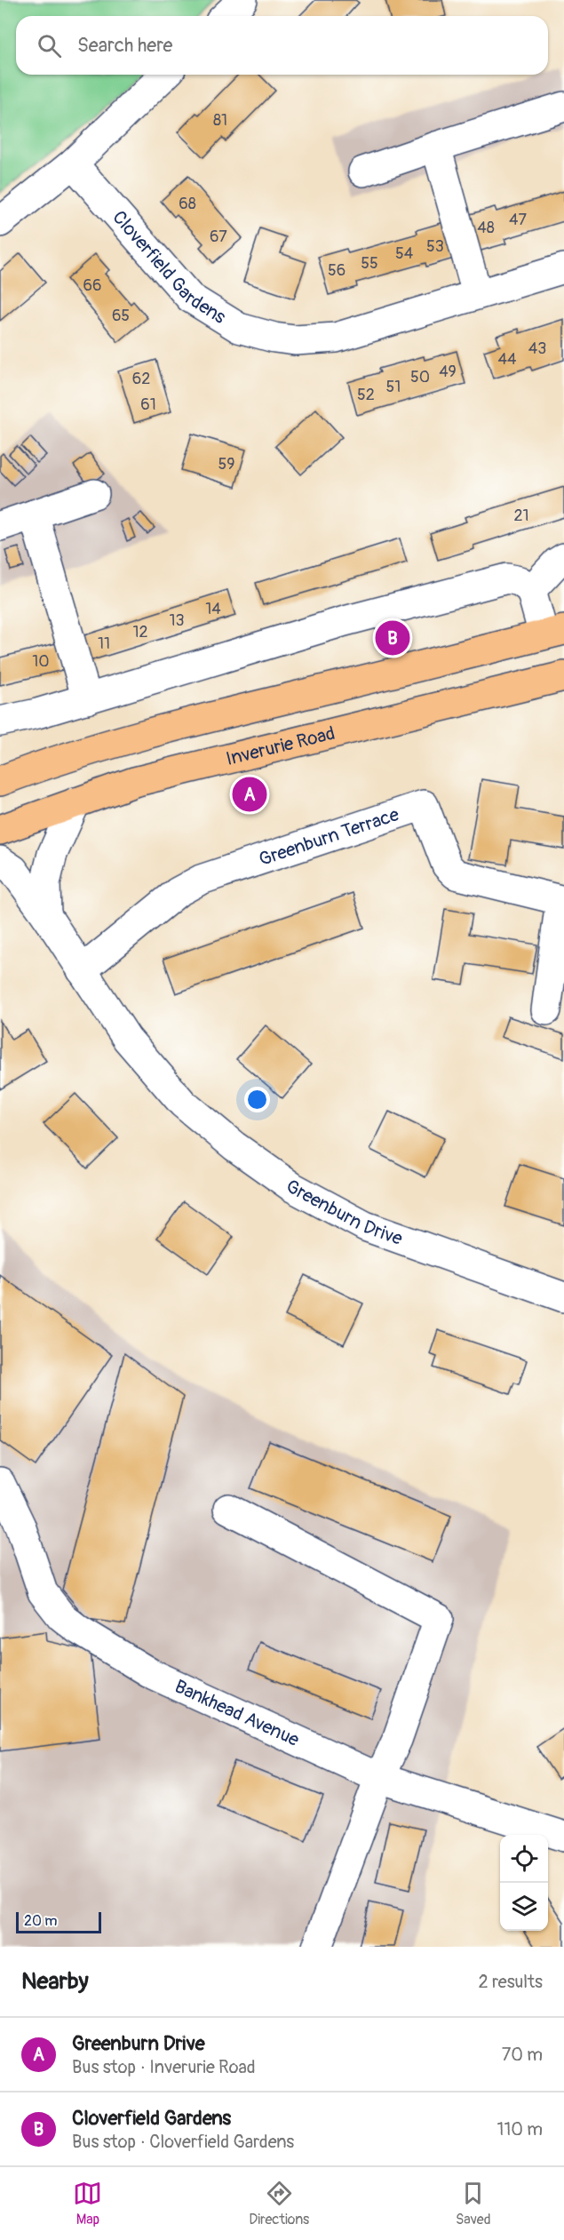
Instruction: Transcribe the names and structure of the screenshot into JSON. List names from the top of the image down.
{
  "streets": {
    "main road": ["Inverurie Road"],
    "street": [
      "Cloverfield Gardens",
      "Greenburn Terrace",
      "Greenburn Drive",
      "Bankhead Avenue"
    ]
  },
  "crossings": [
    ["Greenburn Terrace", "Greenburn Drive"]
  ],
  "house_numbers": [
    "81",
    "68",
    "47",
    "48",
    "67",
    "53",
    "54",
    "55",
    "56",
    "66",
    "65",
    "43",
    "44",
    "49",
    "50",
    "62",
    "51",
    "52",
    "61",
    "59",
    "21",
    "14",
    "13",
    "12",
    "11",
    "10"
  ],
  "scale_bar": "20 m",
  "page": {
    "search": "Search here",
    "pins": ["B", "A"],
    "scale": "20 m",
    "heading": ["Nearby", "2 results"],
    "list": [
      {
        "mark": "A",
        "name": "Greenburn Drive",
        "note": "Bus stop · Inverurie Road",
        "value": "70 m"
      },
      {
        "mark": "B",
        "name": "Cloverfield Gardens",
        "note": "Bus stop · Cloverfield Gardens",
        "value": "110 m"
      }
    ],
    "nav": ["Map", "Directions", "Saved"]
  }
}
